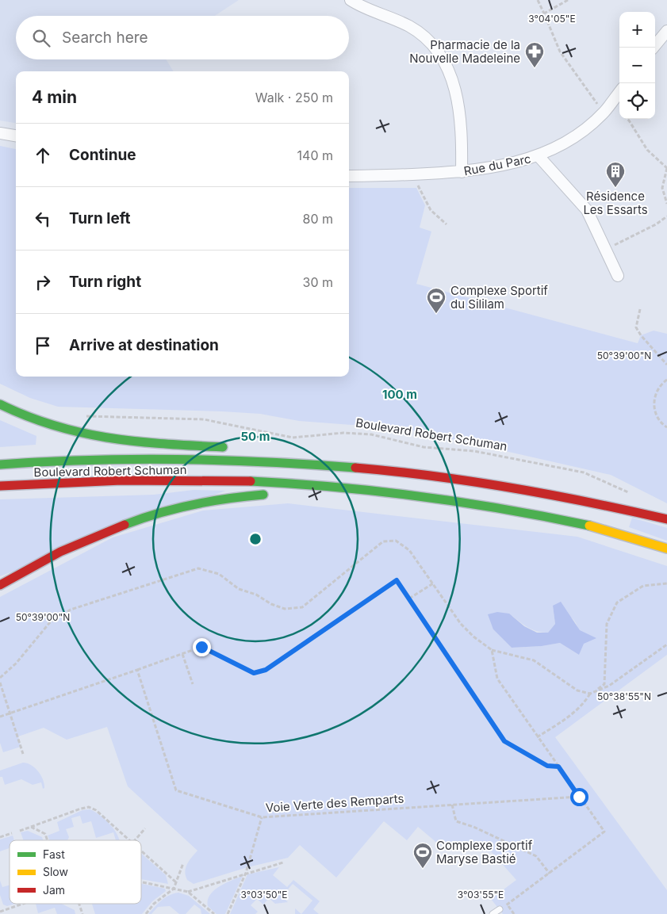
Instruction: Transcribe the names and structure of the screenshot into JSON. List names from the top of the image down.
{
  "streets": {
    "highway": ["Boulevard Robert Schuman"],
    "street": ["Rue du Parc"],
    "path": ["Voie Verte des Remparts"]
  },
  "places": {
    "pharmacy": ["Pharmacie de la Nouvelle Madeleine"],
    "building": ["Résidence Les Essarts"],
    "sports": ["Complexe Sportif du Sililam", "Complexe sportif Maryse Bastié"]
  },
  "legend": ["Fast", "Slow", "Jam"],
  "page": {
    "map_buttons": ["+", "−"],
    "search": "Search here",
    "heading": ["4 min", "Walk · 250 m"],
    "list": [
      ["Continue", "140 m"],
      ["Turn left", "80 m"],
      ["Turn right", "30 m"],
      "Arrive at destination"
    ]
  },
  "coordinates": [
    "3°04'05\"E",
    "50°39'00\"N",
    "50°38'55\"N",
    "3°03'50\"E",
    "3°03'55\"E"
  ],
  "rings": ["100 m", "50 m"]
}
